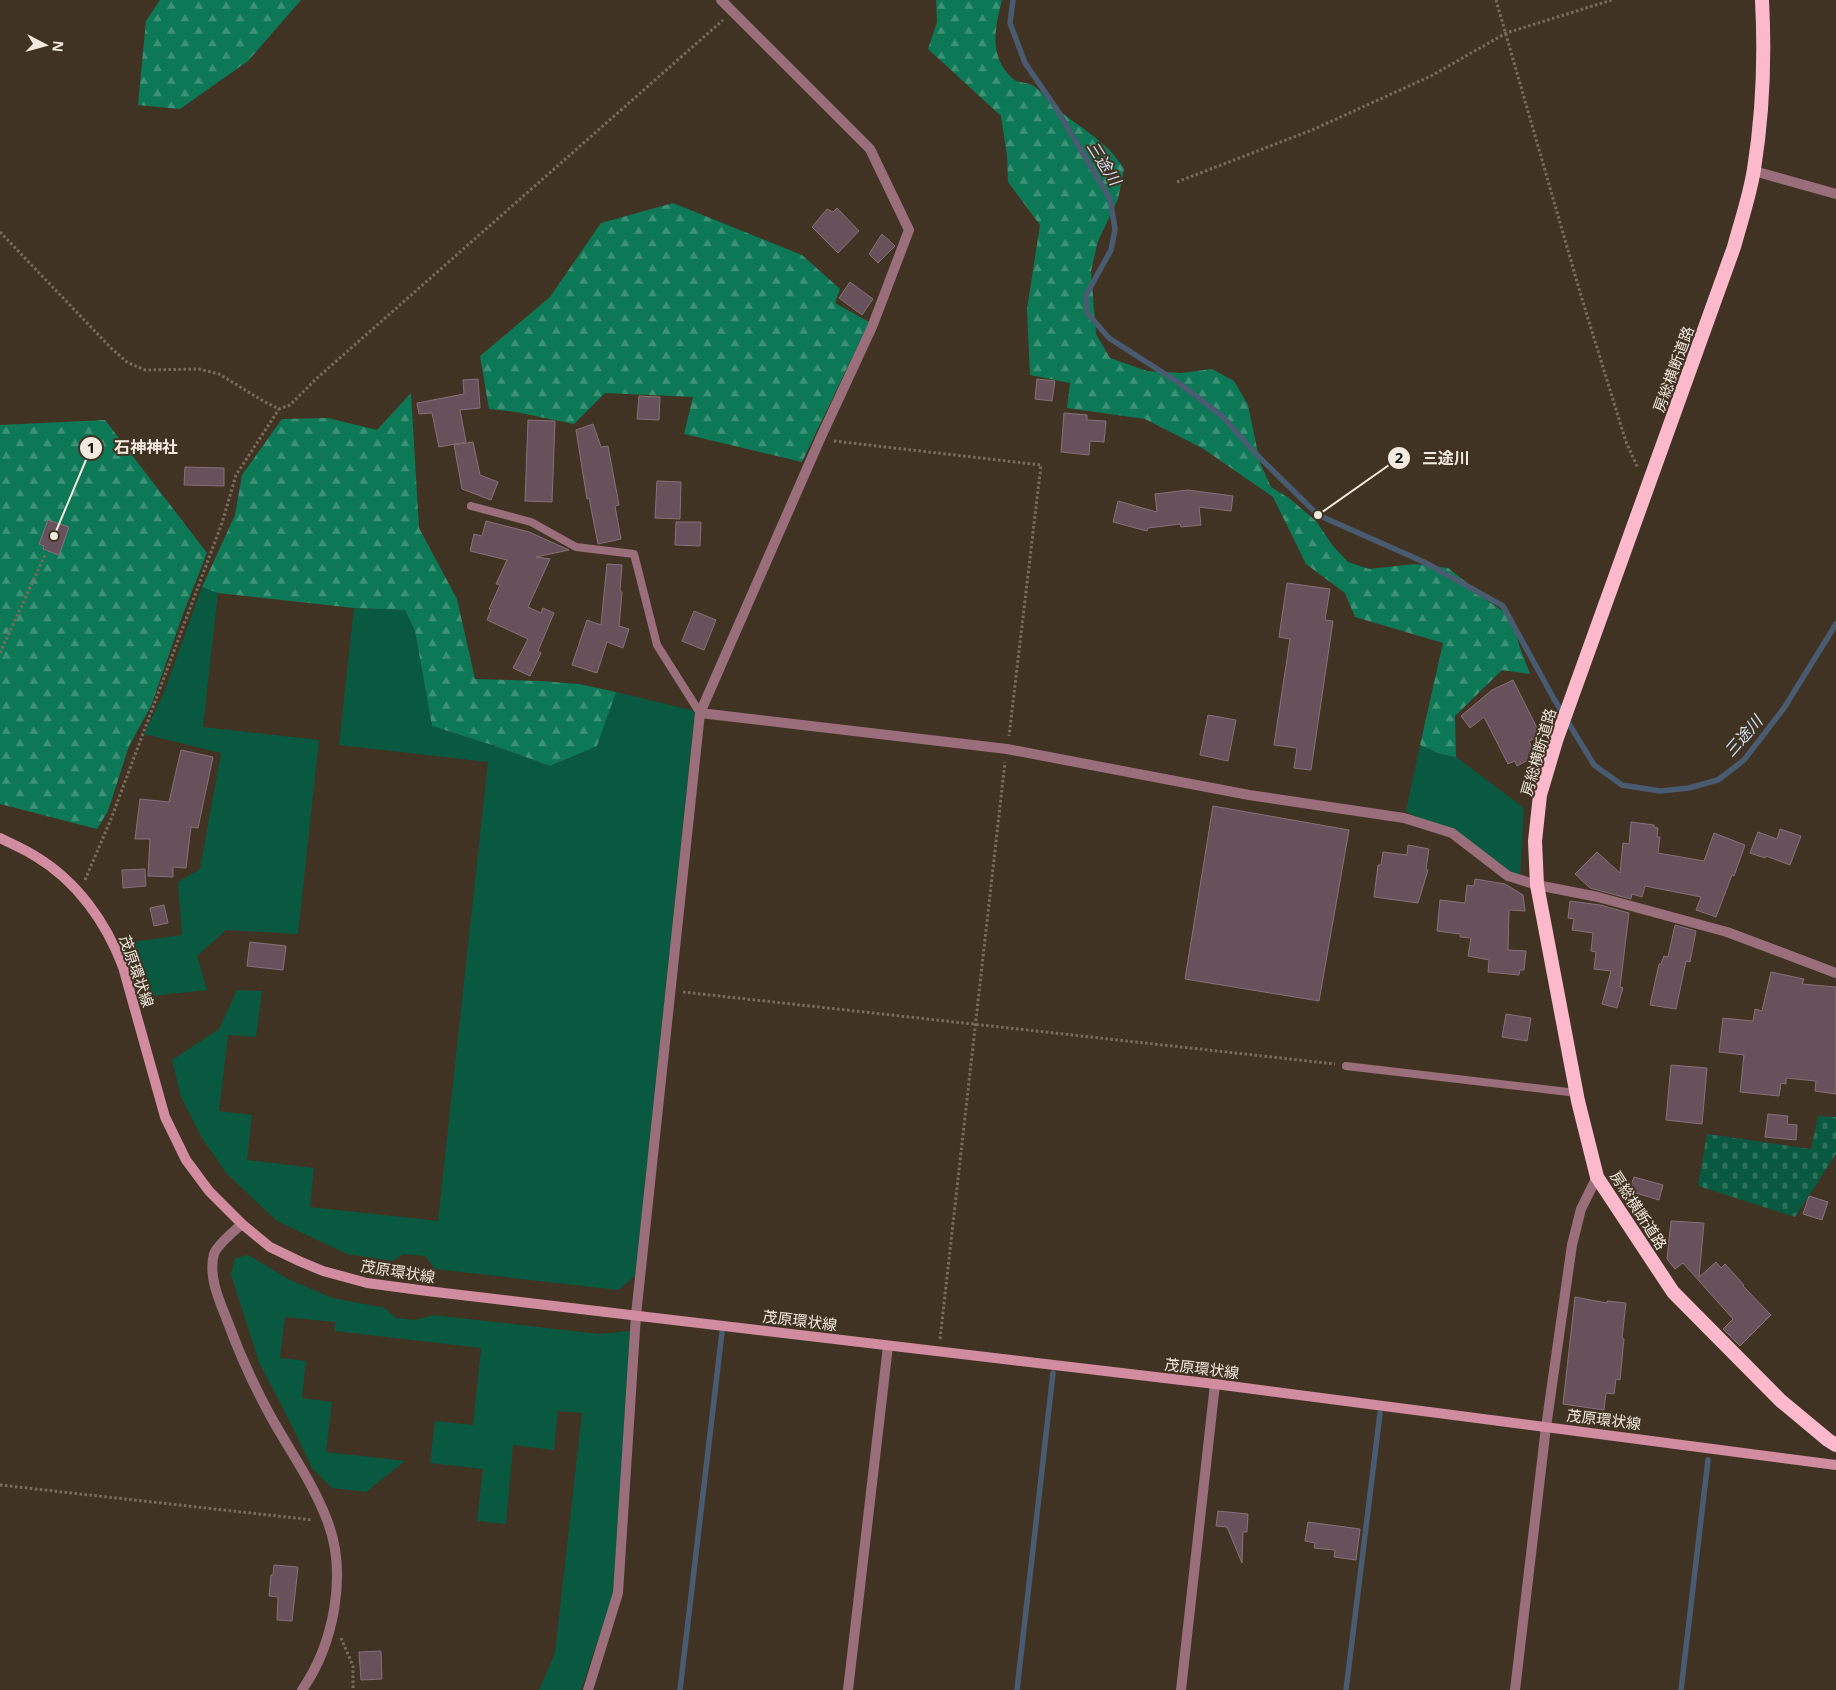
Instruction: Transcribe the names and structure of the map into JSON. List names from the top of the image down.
{
  "streets": {
    "highway": ["房総横断道路"],
    "main road": ["茂原環状線"]
  },
  "water": ["三途川"],
  "places": ["三途川", "石神神社"],
  "north": "right"
}
